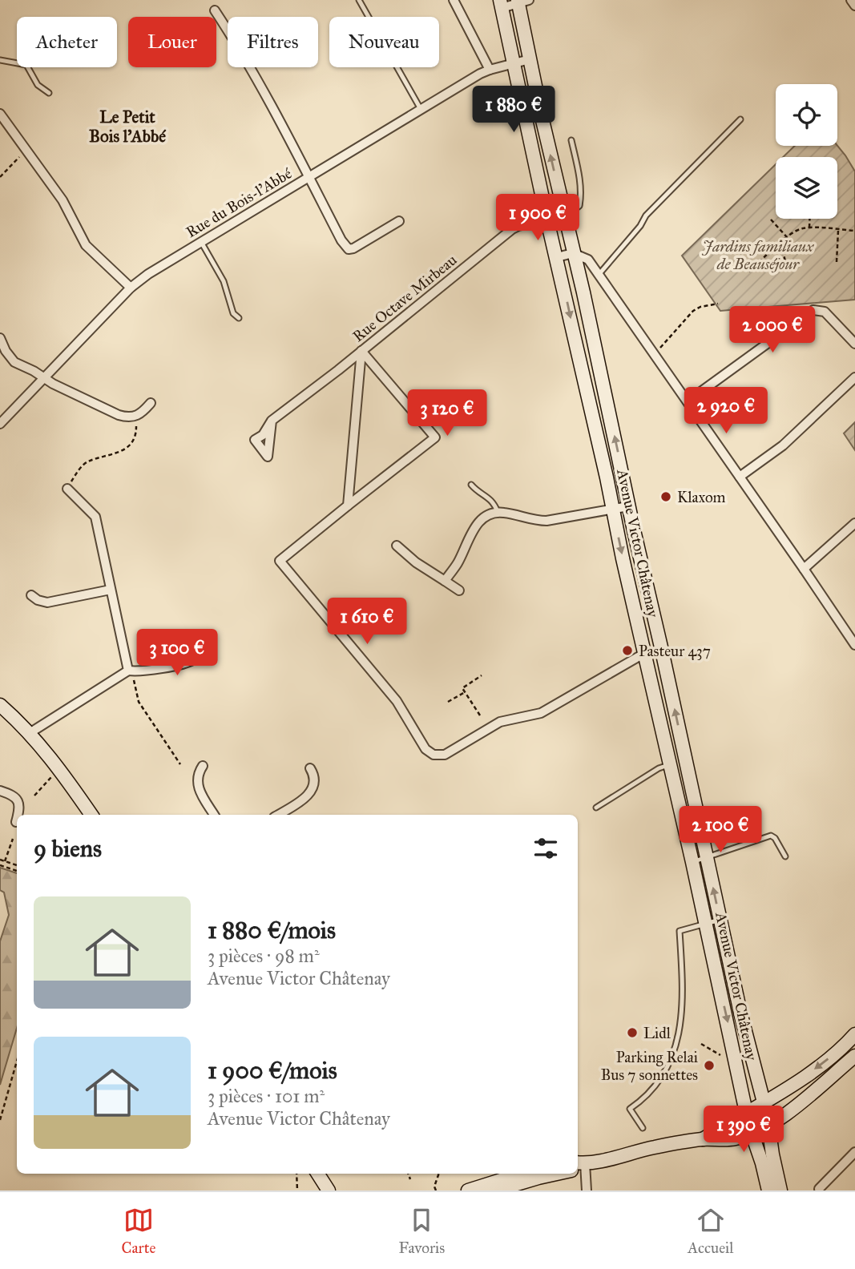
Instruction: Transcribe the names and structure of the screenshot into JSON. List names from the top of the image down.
{
  "streets": {
    "main road": ["Avenue Victor Châtenay"],
    "street": ["Rue du Bois-l'Abbé", "Rue Octave Mirbeau"]
  },
  "crossings": [
    ["Rue du Bois-l'Abbé", "Avenue Victor Châtenay"],
    ["Rue Octave Mirbeau", "Avenue Victor Châtenay"]
  ],
  "districts": ["Le Petit Bois l'Abbé"],
  "parks": ["Jardins familiaux de Beauséjour"],
  "places": [
    "Klaxom",
    "Pasteur 437",
    "Lidl",
    "Parking Relai Bus 7 sonnettes"
  ],
  "page": {
    "chip": [
      "Acheter",
      "Louer",
      "Filtres",
      "Nouveau"
    ],
    "price": [
      "1 880 €",
      "1 900 €",
      "2 000 €",
      "2 920 €",
      "3 120 €",
      "1 610 €",
      "3 100 €",
      "2 100 €",
      "1 390 €"
    ],
    "heading": "9 biens",
    "list": [
      {
        "name": "1 880 €/mois",
        "note": "3 pièces · 98 m² · Avenue Victor Châtenay"
      },
      {
        "name": "1 900 €/mois",
        "note": "3 pièces · 101 m² · Avenue Victor Châtenay"
      }
    ],
    "tabs": ["Carte", "Favoris", "Accueil"]
  }
}
